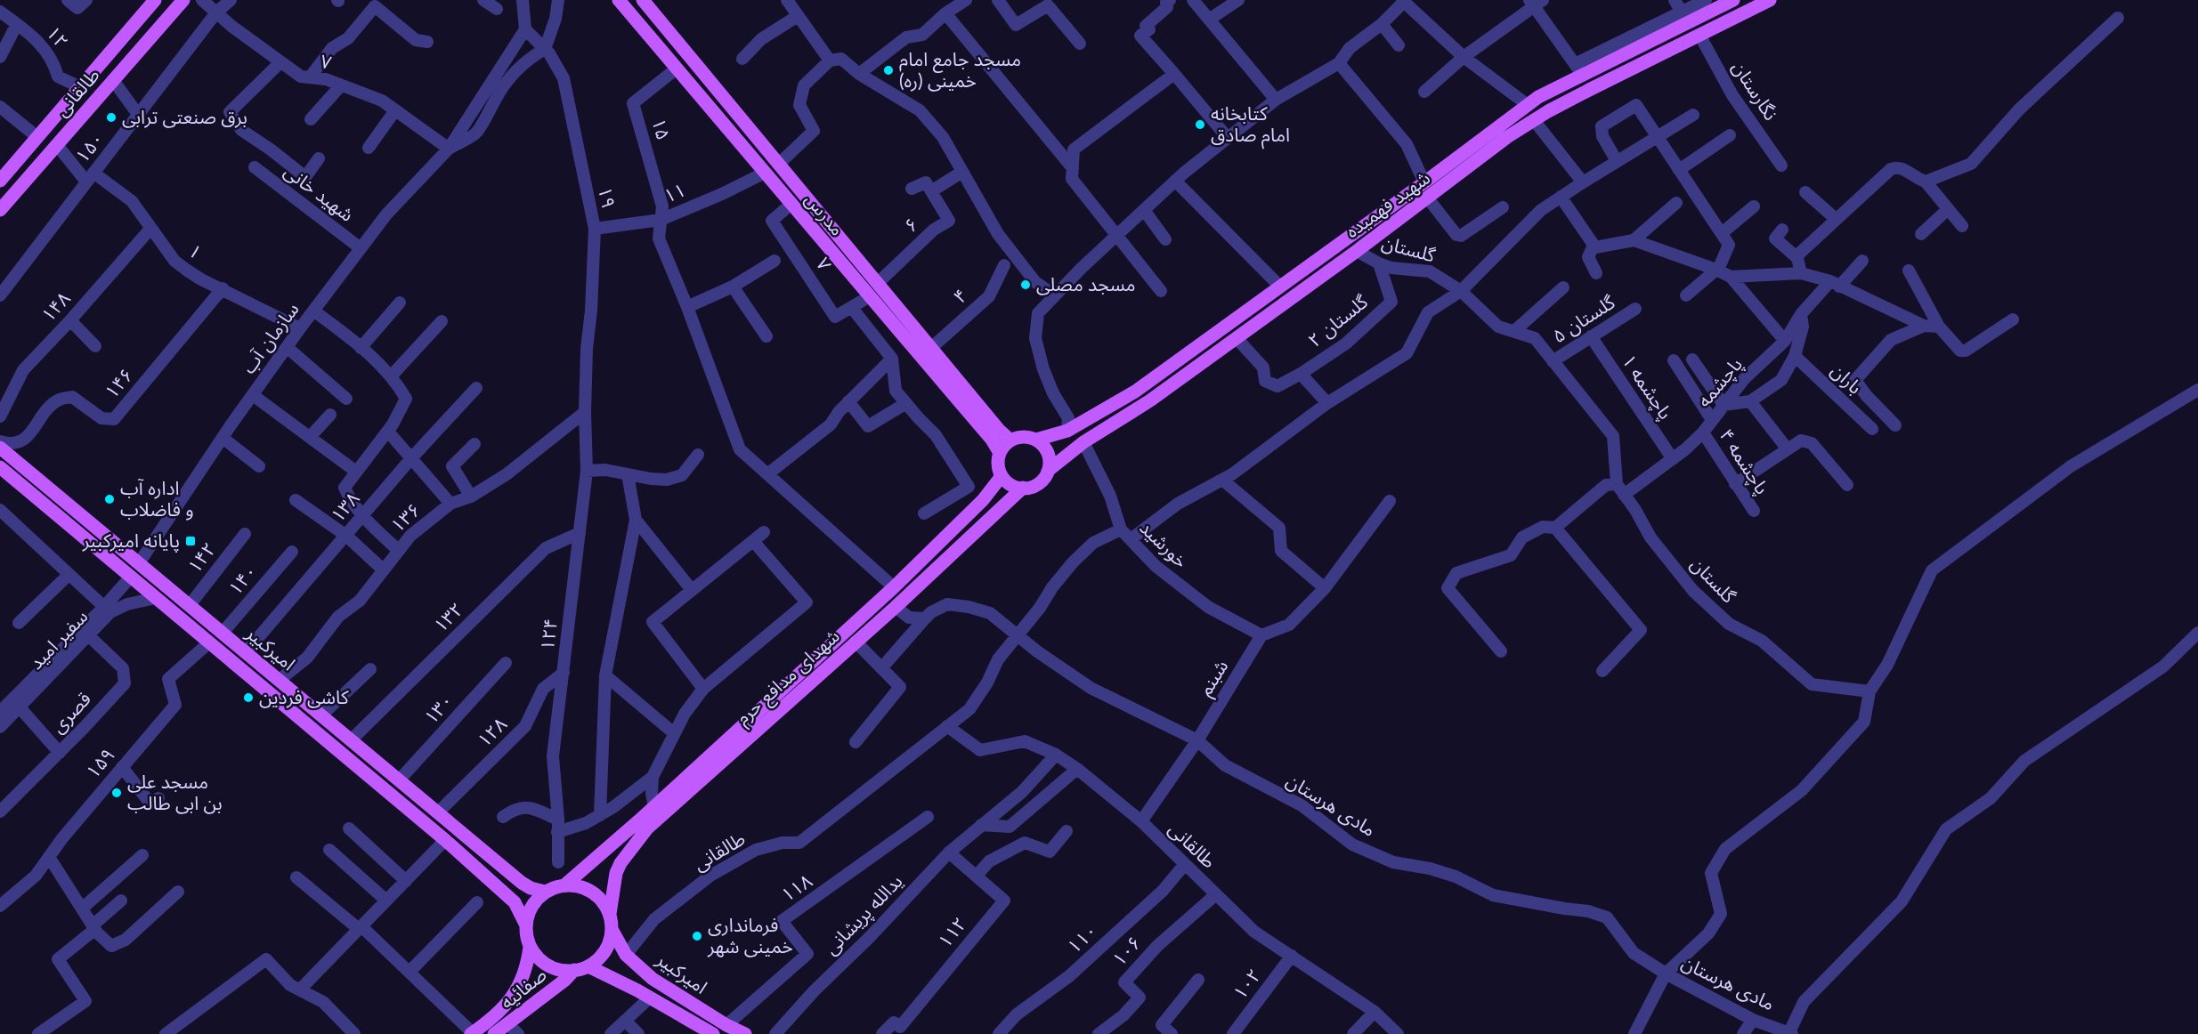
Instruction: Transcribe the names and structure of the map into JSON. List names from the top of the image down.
{
  "streets": {
    "main road": [
      "طالقانی",
      "شهید فهمیده",
      "مدرس",
      "امیرکبیر",
      "شهدای مدافع حرم",
      "صفائیه"
    ],
    "street": [
      "۱۲",
      "۷",
      "نگارستان",
      "۱۵",
      "۱۵۰",
      "شهید خانی",
      "۱۱",
      "۱۹",
      "۶",
      "گلستان",
      "۱",
      "۴",
      "۱۴۸",
      "گلستان ۵",
      "گلستان ۲",
      "سازمان آب",
      "باران",
      "پاچشمه",
      "۱۴۶",
      "پاچشمه ۱",
      "پاچشمه ۴",
      "۱۳۸",
      "۱۳۶",
      "خورشید",
      "۱۴۲",
      "۱۴۰",
      "۱۳۲",
      "۱۲۴",
      "سفیر امید",
      "شبنم",
      "۱۳۰",
      "قصری",
      "۱۲۸",
      "۱۵۹",
      "مادی هرستان",
      "۱۱۸",
      "یدالله پریشانی",
      "۱۱۲",
      "۱۱۰",
      "۱۰۶",
      "۱۰۲"
    ]
  },
  "crossings": [
    ["۱۲", "طالقانی"],
    ["۷", "۱۵۰"],
    ["۷", "مدرس"],
    ["۷", "سازمان آب"],
    ["نگارستان", "شهید فهمیده"],
    ["طالقانی", "۱"],
    ["طالقانی", "خورشید"],
    ["طالقانی", "امیرکبیر"],
    ["طالقانی", "شبنم"],
    ["طالقانی", "مادی هرستان"],
    ["طالقانی", "یدالله پریشانی"],
    ["طالقانی", "۱۱۰"],
    ["طالقانی", "۱۰۶"],
    ["طالقانی", "۱۰۲"],
    ["۱۵", "۱۱"],
    ["۱۵", "مدرس"],
    ["۱۵۰", "۱"],
    ["شهید خانی", "سازمان آب"],
    ["۱۱", "۱۹"],
    ["۱۱", "مدرس"],
    ["۱۹", "سازمان آب"],
    ["۱۹", "۱۳۶"],
    ["۱۹", "۱۲۴"],
    ["شهید فهمیده", "مدرس"],
    ["شهید فهمیده", "گلستان"],
    ["شهید فهمیده", "خورشید"],
    ["شهید فهمیده", "شهدای مدافع حرم"],
    ["مدرس", "۶"],
    ["مدرس", "۴"],
    ["مدرس", "شهدای مدافع حرم"],
    ["گلستان", "گلستان ۵"],
    ["گلستان", "گلستان ۲"],
    ["گلستان", "پاچشمه"],
    ["۱", "۱۴۸"],
    ["۱", "سازمان آب"],
    ["۱", "۱۴۶"],
    ["گلستان ۵", "پاچشمه ۱"],
    ["سازمان آب", "امیرکبیر"],
    ["پاچشمه", "پاچشمه ۱"],
    ["پاچشمه", "پاچشمه ۴"],
    ["۱۳۸", "امیرکبیر"],
    ["۱۳۶", "۱۲۴"],
    ["۱۳۶", "امیرکبیر"],
    ["خورشید", "شبنم"],
    ["۱۴۲", "امیرکبیر"],
    ["۱۴۰", "امیرکبیر"],
    ["۱۳۲", "۱۲۴"],
    ["۱۳۲", "امیرکبیر"],
    ["۱۲۴", "۱۲۸"],
    ["سفیر امید", "امیرکبیر"],
    ["سفیر امید", "قصری"],
    ["امیرکبیر", "شهدای مدافع حرم"],
    ["امیرکبیر", "۱۳۰"],
    ["امیرکبیر", "۱۲۸"],
    ["امیرکبیر", "۱۵۹"],
    ["امیرکبیر", "۱۱۸"],
    ["امیرکبیر", "صفائیه"],
    ["شهدای مدافع حرم", "صفائیه"],
    ["شبنم", "مادی هرستان"],
    ["یدالله پریشانی", "۱۱۲"]
  ],
  "places": {
    "other": [
      "مسجد جامع امام خمینی (ره)",
      "برق صنعتی ترابی",
      "کتابخانه امام صادق",
      "مسجد مصلی",
      "اداره آب و فاضلاب",
      "کاشی فردین",
      "مسجد علی بن ابی طالب",
      "فرمانداری خمینی شهر"
    ],
    "transit": ["پایانه امیرکبیر"]
  }
}
